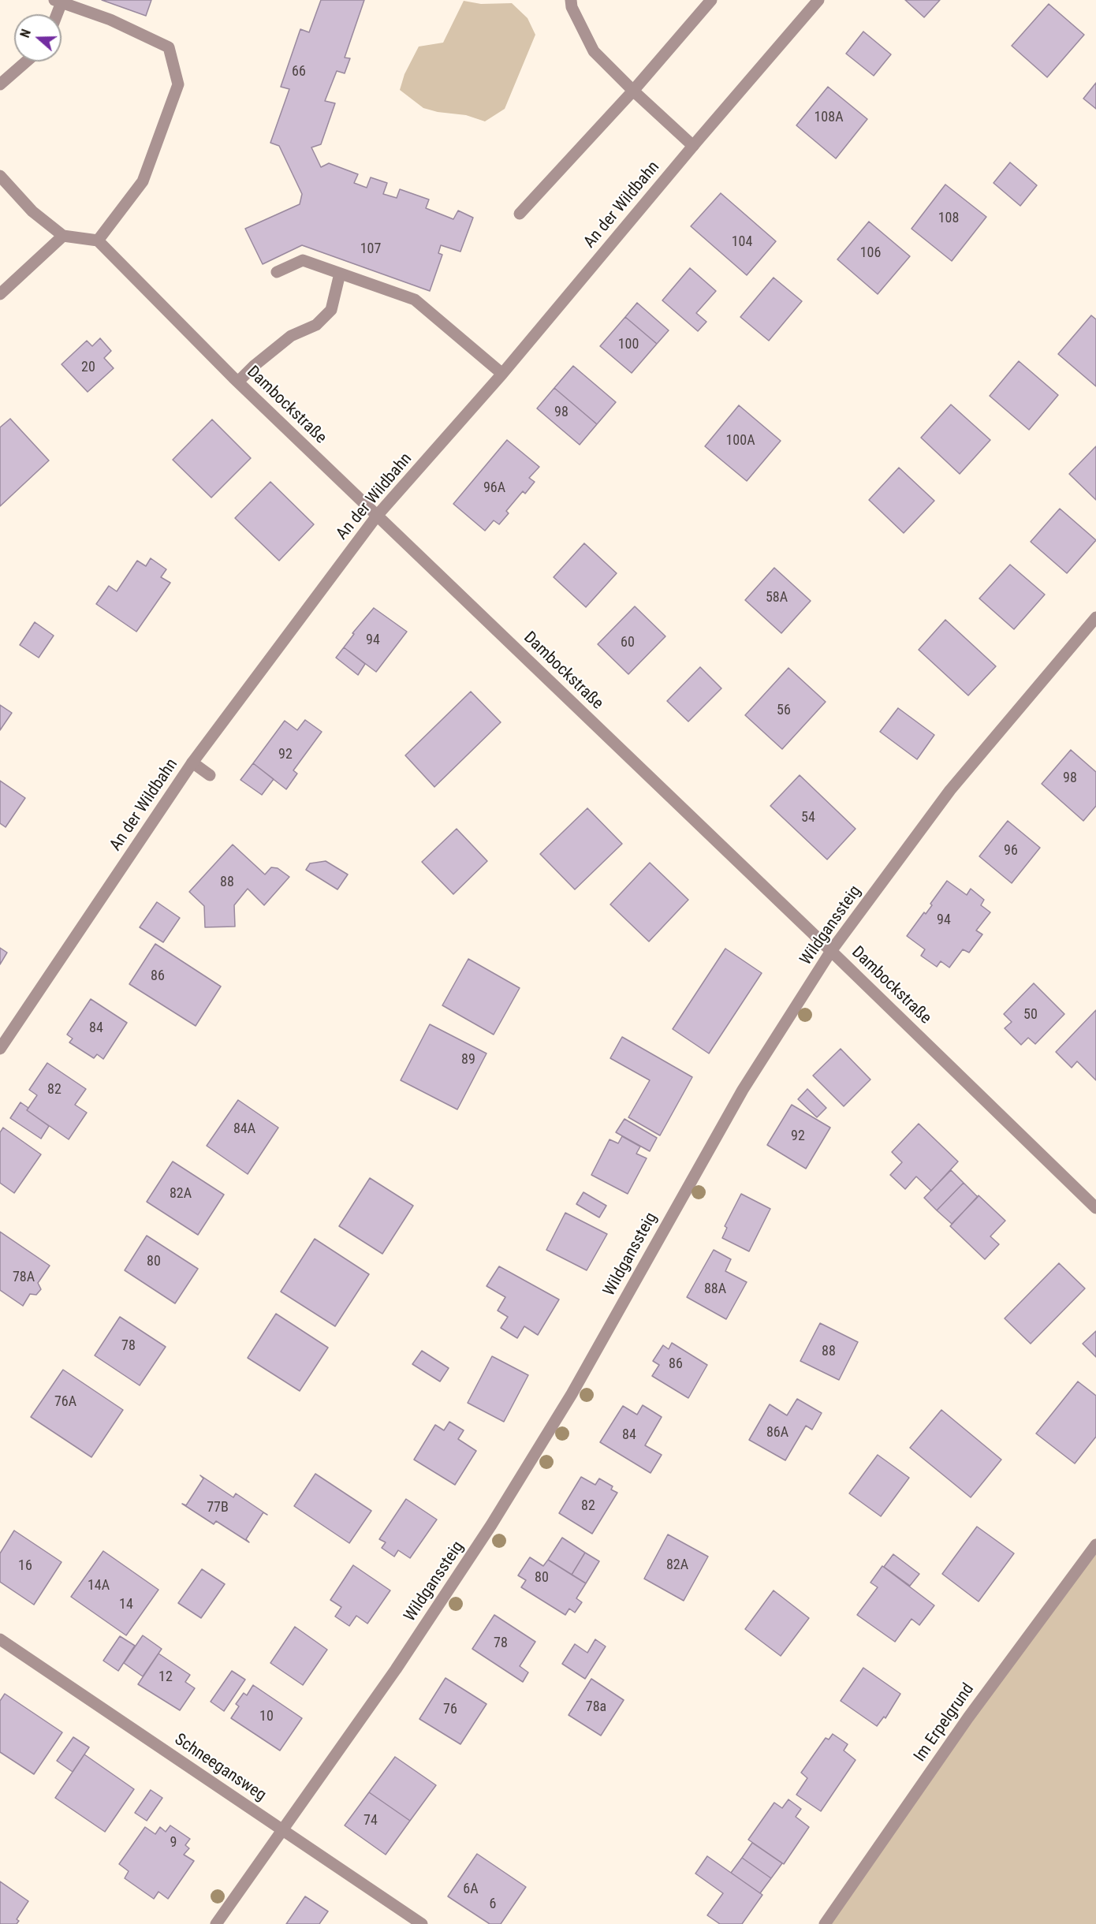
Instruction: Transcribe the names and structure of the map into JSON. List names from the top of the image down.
{
  "streets": {
    "street": [
      "An der Wildbahn",
      "Dambockstraße",
      "Wildganssteig",
      "Im Erpelgrund",
      "Schneegansweg"
    ]
  },
  "crossings": [
    ["An der Wildbahn", "Dambockstraße"],
    ["Dambockstraße", "Wildganssteig"],
    ["Wildganssteig", "Schneegansweg"]
  ],
  "house_numbers": [
    "66",
    "108A",
    "108",
    "104",
    "107",
    "106",
    "100",
    "20",
    "98",
    "100A",
    "96A",
    "58A",
    "94",
    "60",
    "56",
    "92",
    "98",
    "54",
    "96",
    "88",
    "94",
    "86",
    "50",
    "84",
    "89",
    "82",
    "84A",
    "92",
    "82A",
    "80",
    "78A",
    "88A",
    "78",
    "88",
    "86",
    "76A",
    "86A",
    "84",
    "82",
    "77B",
    "82A",
    "16",
    "80",
    "14A",
    "14",
    "78",
    "12",
    "78a",
    "76",
    "10",
    "74",
    "9",
    "6A",
    "6"
  ],
  "north": "left"
}
